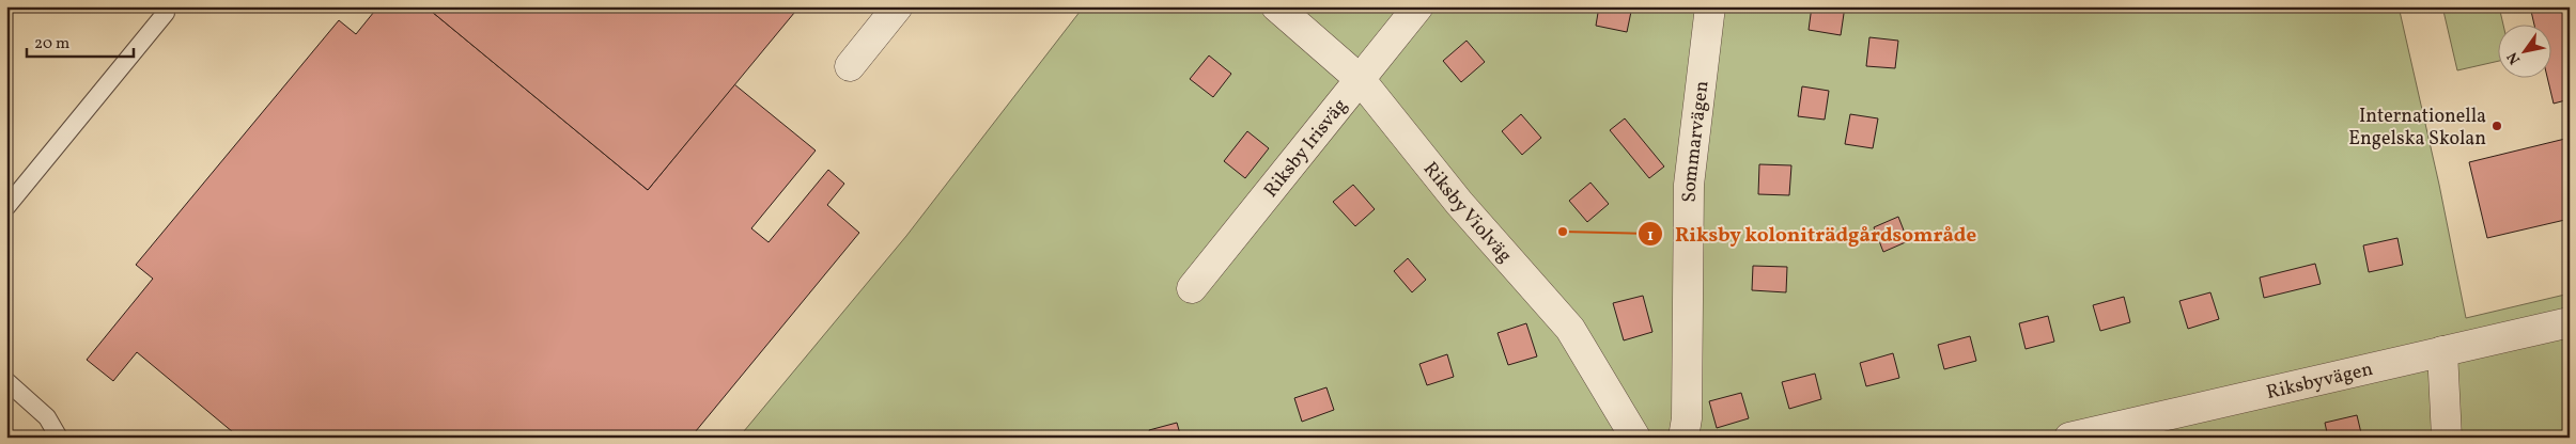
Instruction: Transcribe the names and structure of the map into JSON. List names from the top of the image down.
{
  "streets": {
    "street": [
      "Sommarvägen",
      "Riksby Irisväg",
      "Riksby Violväg",
      "Riksbyvägen"
    ]
  },
  "crossings": [
    ["Riksby Irisväg", "Riksby Violväg"]
  ],
  "places": ["Internationella Engelska Skolan", "Riksby koloniträdgårdsområde"],
  "scale_bar": "20 m",
  "north": "bottom left"
}
